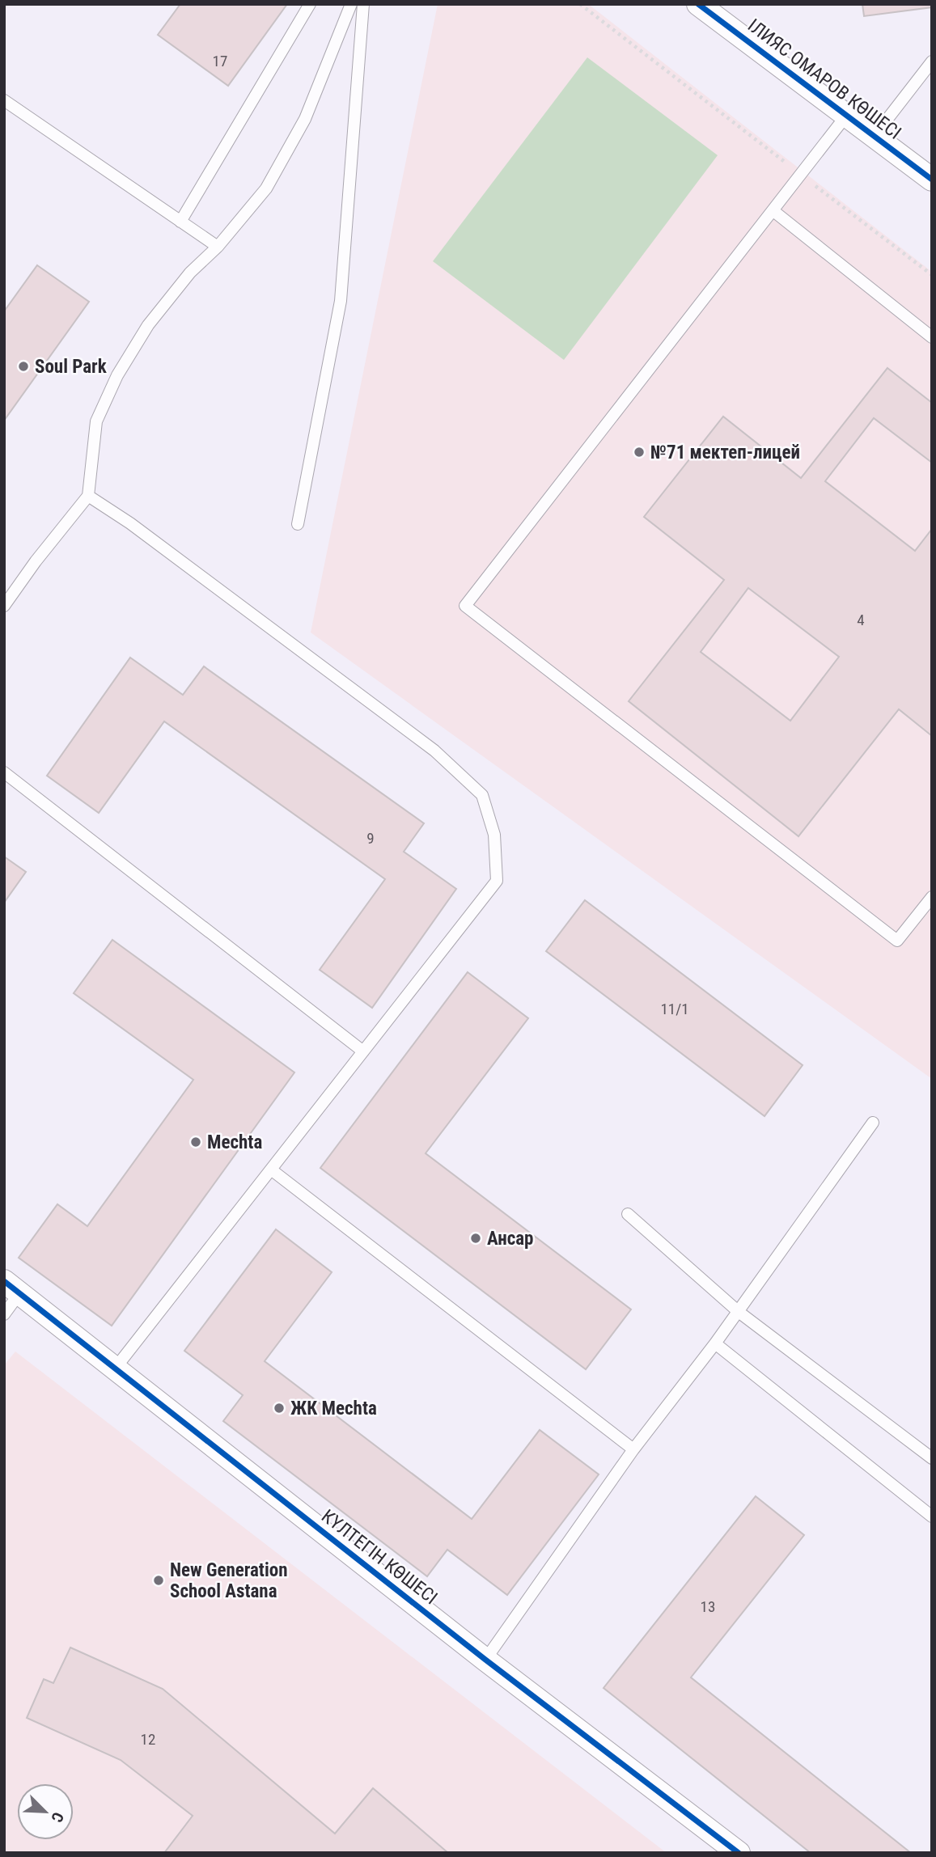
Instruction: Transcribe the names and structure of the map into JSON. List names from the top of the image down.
{
  "streets": {
    "street": ["ІЛИЯС ОМАРОВ КӨШЕСІ", "КҮЛТЕГІН КӨШЕСІ"]
  },
  "places": [
    "Soul Park",
    "№71 мектеп-лицей",
    "Mechta",
    "Ансар",
    "ЖК Mechta",
    "New Generation School Astana"
  ],
  "house_numbers": [
    "17",
    "4",
    "9",
    "11/1",
    "13",
    "12"
  ],
  "north": "bottom right"
}
